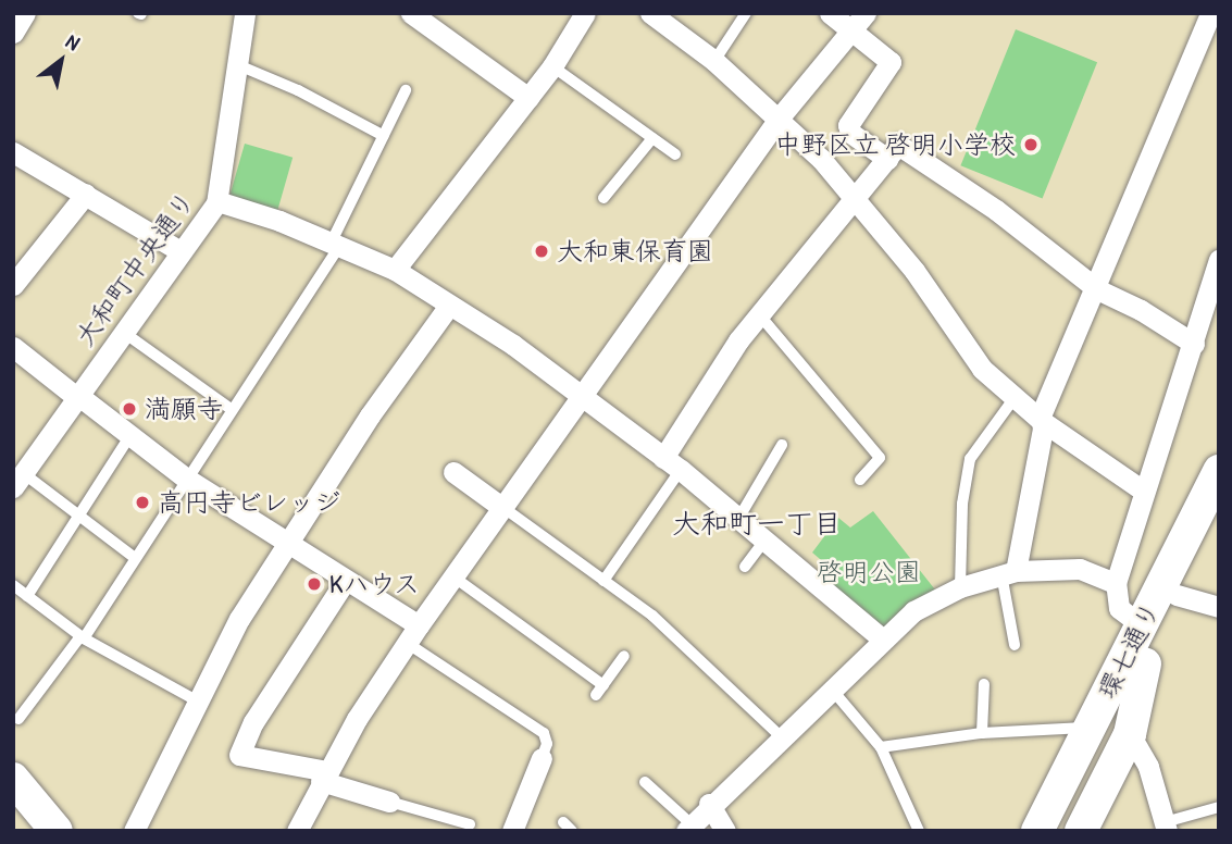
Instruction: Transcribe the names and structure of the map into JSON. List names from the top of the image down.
{
  "streets": {
    "main road": ["環七通り"],
    "street": ["大和町中央通り"]
  },
  "districts": ["大和町一丁目"],
  "parks": ["啓明公園"],
  "places": [
    "中野区立 啓明小学校",
    "大和東保育園",
    "満願寺",
    "高円寺ビレッジ",
    "Kハウス"
  ],
  "north": "top right"
}
